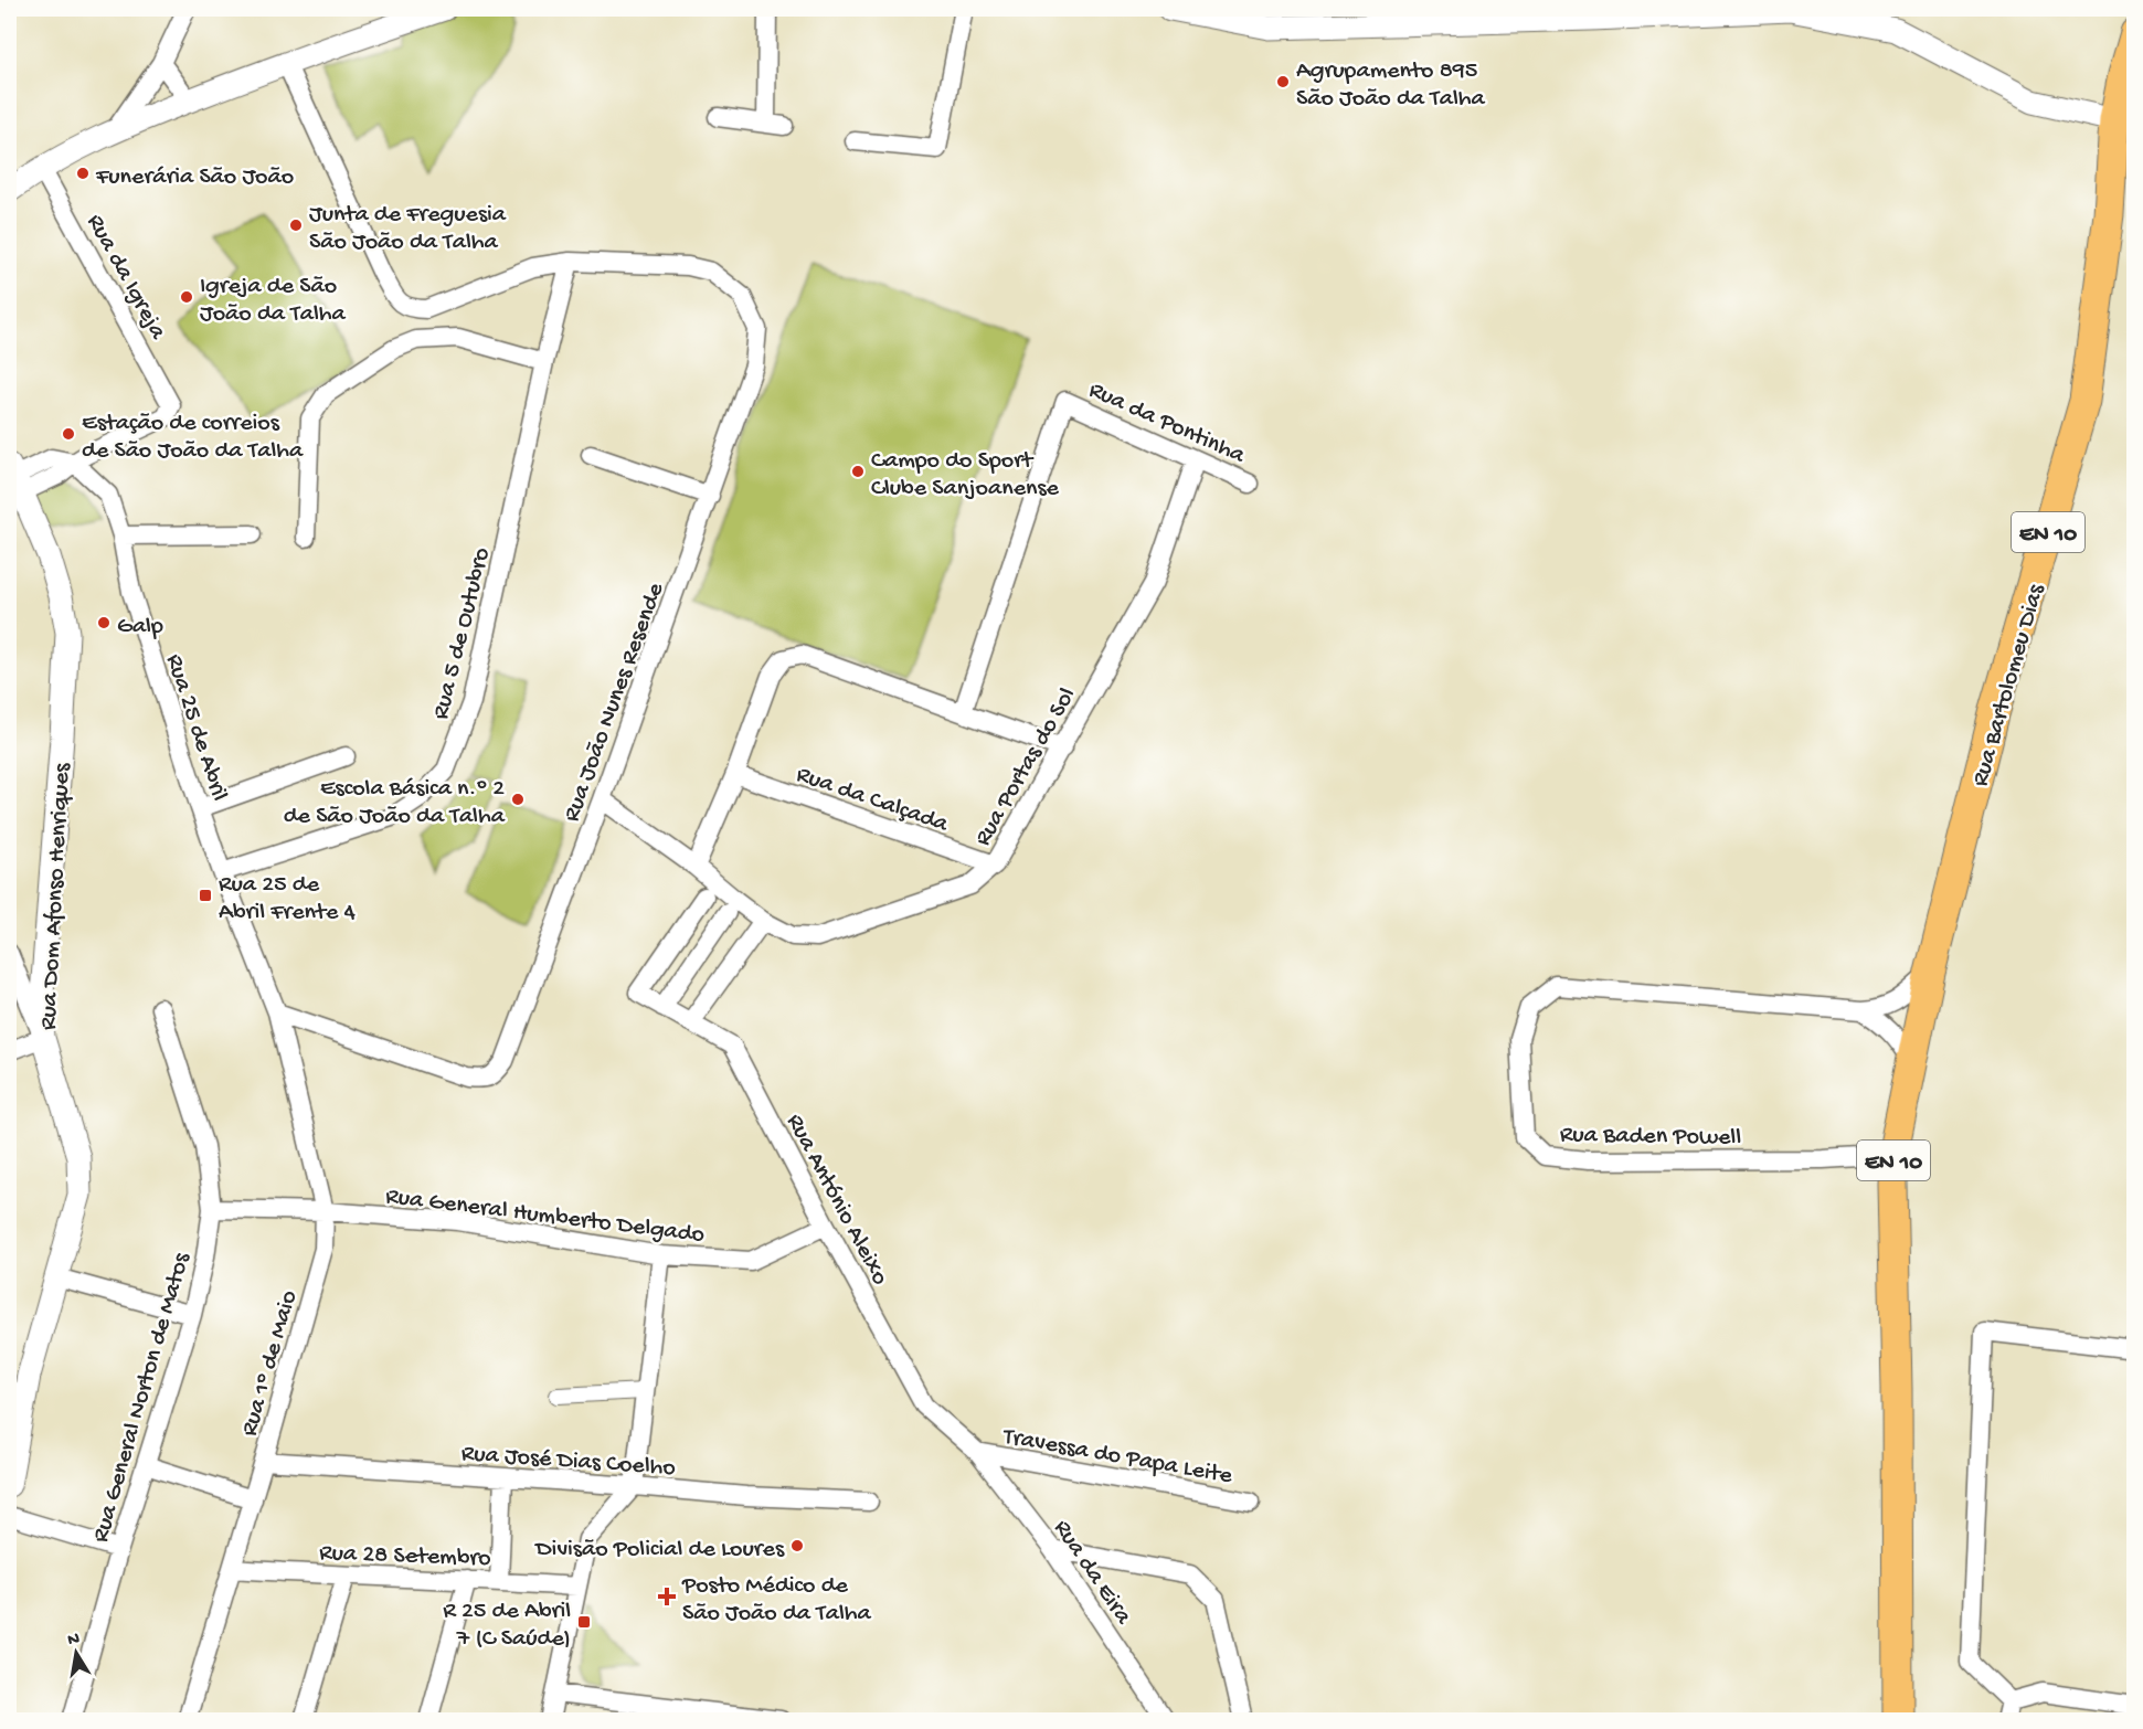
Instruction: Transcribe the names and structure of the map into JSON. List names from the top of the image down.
{
  "streets": {
    "main road": ["EN 10", "Rua Bartolomeu Dias"],
    "street": [
      "Rua da Igreja",
      "Rua da Pontinha",
      "Rua 5 de Outubro",
      "Rua João Nunes Resende",
      "Rua 25 de Abril",
      "Rua Portas do Sol",
      "Rua da Calçada",
      "Rua Dom Afonso Henriques",
      "Rua Baden Powell",
      "Rua António Aleixo",
      "Rua General Humberto Delgado",
      "Rua 1º de Maio",
      "Rua General Norton de Matos",
      "Travessa do Papa Leite",
      "Rua José Dias Coelho",
      "Rua 28 Setembro",
      "Rua da Eira"
    ]
  },
  "crossings": [
    ["Rua da Igreja", "Rua 25 de Abril"],
    ["Rua da Igreja", "Rua Dom Afonso Henriques"],
    ["Rua da Pontinha", "Rua Portas do Sol"],
    ["EN 10", "Rua Bartolomeu Dias"],
    ["EN 10", "Rua Baden Powell"],
    ["Rua 5 de Outubro", "Rua João Nunes Resende"],
    ["Rua 5 de Outubro", "Rua 25 de Abril"],
    ["Rua Bartolomeu Dias", "Rua Baden Powell"],
    ["Rua João Nunes Resende", "Rua 25 de Abril"],
    ["Rua João Nunes Resende", "Rua Portas do Sol"],
    ["Rua João Nunes Resende", "Rua 1º de Maio"],
    ["Rua 25 de Abril", "Rua 1º de Maio"],
    ["Rua Portas do Sol", "Rua da Calçada"],
    ["Rua António Aleixo", "Rua General Humberto Delgado"],
    ["Rua António Aleixo", "Travessa do Papa Leite"],
    ["Rua António Aleixo", "Rua da Eira"],
    ["Rua General Humberto Delgado", "Rua 1º de Maio"],
    ["Rua General Humberto Delgado", "Rua General Norton de Matos"],
    ["Rua 1º de Maio", "Rua José Dias Coelho"],
    ["Rua 1º de Maio", "Rua 28 Setembro"],
    ["Travessa do Papa Leite", "Rua da Eira"]
  ],
  "places": {
    "other": [
      "Agrupamento 895 São João da Talha",
      "Funerária São João",
      "Junta de Freguesia São João da Talha",
      "Igreja de São João da Talha",
      "Estação de correios de São João da Talha",
      "Campo do Sport Clube Sanjoanense",
      "Galp",
      "Escola Básica n.º 2 de São João da Talha",
      "Divisão Policial de Loures"
    ],
    "transit": ["Rua 25 de Abril Frente 4", "R 25 de Abril 7 (C Saúde)"],
    "health": ["Posto Médico de São João da Talha"]
  },
  "north": "top"
}
